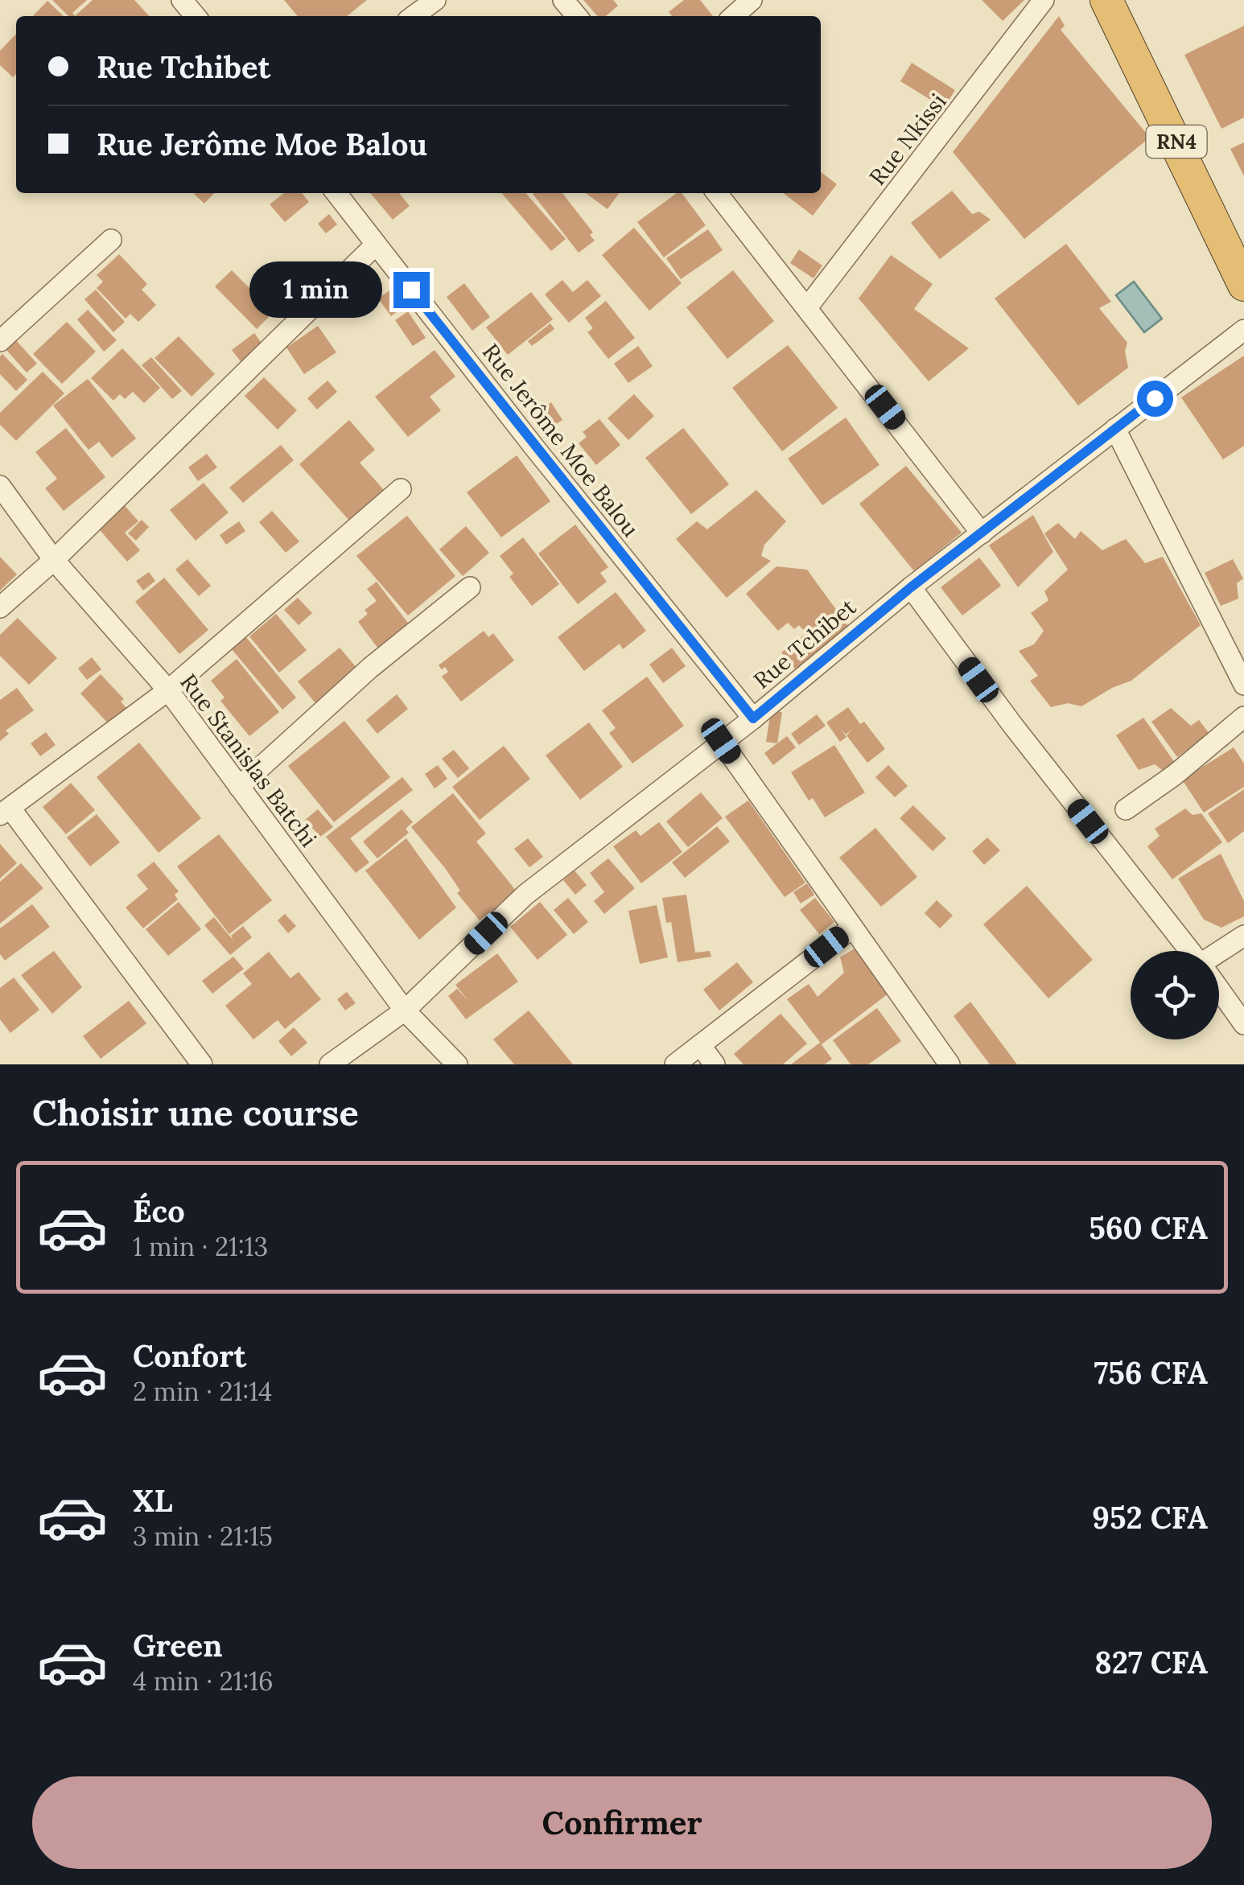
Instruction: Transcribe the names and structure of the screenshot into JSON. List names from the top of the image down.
{
  "streets": {
    "highway": ["RN4"],
    "street": [
      "Rue Nkissi",
      "Rue Jerôme Moe Balou",
      "Rue Tchibet",
      "Rue Stanislas Batchi"
    ]
  },
  "crossings": [
    ["Rue Jerôme Moe Balou", "Rue Tchibet"],
    ["Rue Tchibet", "Rue Stanislas Batchi"]
  ],
  "page": {
    "banner": ["Rue Tchibet", "Rue Jerôme Moe Balou"],
    "bubble": "1 min",
    "heading": "Choisir une course",
    "list": [
      {
        "name": "Éco",
        "note": "1 min · 21:13",
        "value": "560 CFA"
      },
      {
        "name": "Confort",
        "note": "2 min · 21:14",
        "value": "756 CFA"
      },
      {
        "name": "XL",
        "note": "3 min · 21:15",
        "value": "952 CFA"
      },
      {
        "name": "Green",
        "note": "4 min · 21:16",
        "value": "827 CFA"
      }
    ],
    "buttons": "Confirmer"
  }
}
